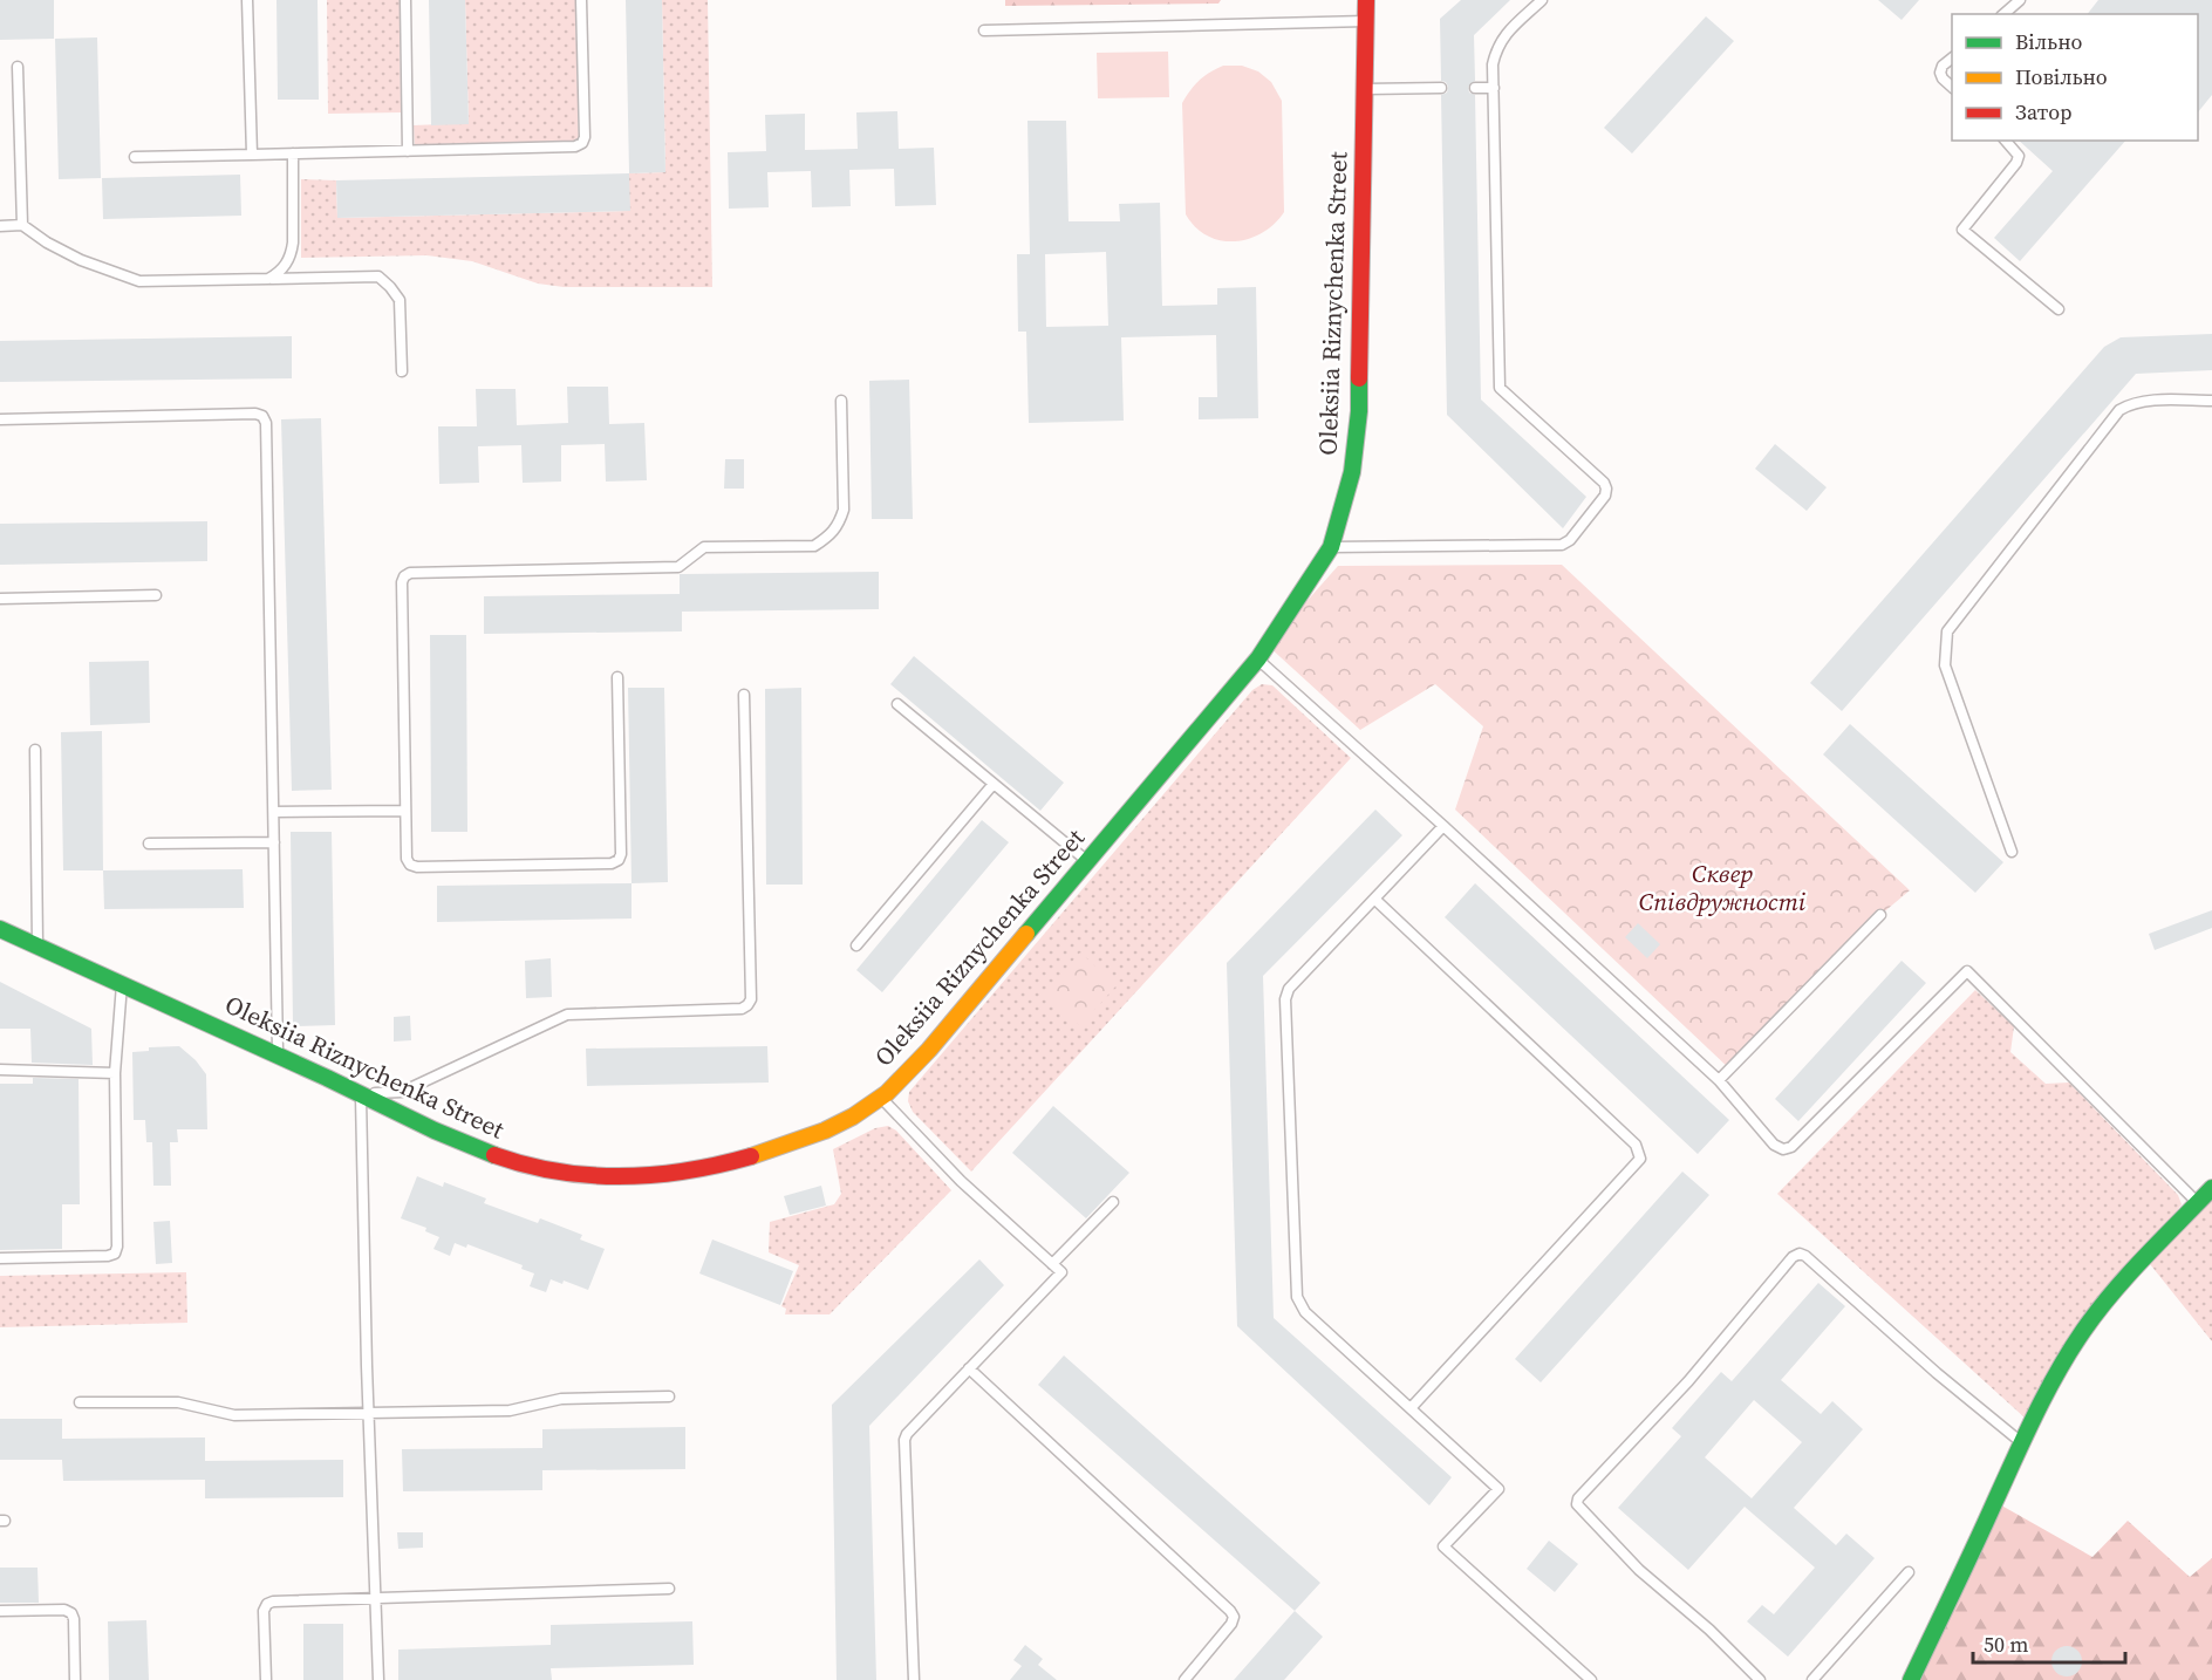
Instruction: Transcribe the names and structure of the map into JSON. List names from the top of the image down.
{
  "streets": {
    "street": ["Oleksiia Riznychenka Street"]
  },
  "parks": ["Сквер Співдружності"],
  "legend": ["Вільно", "Повільно", "Затор"],
  "scale_bar": "50 m"
}
